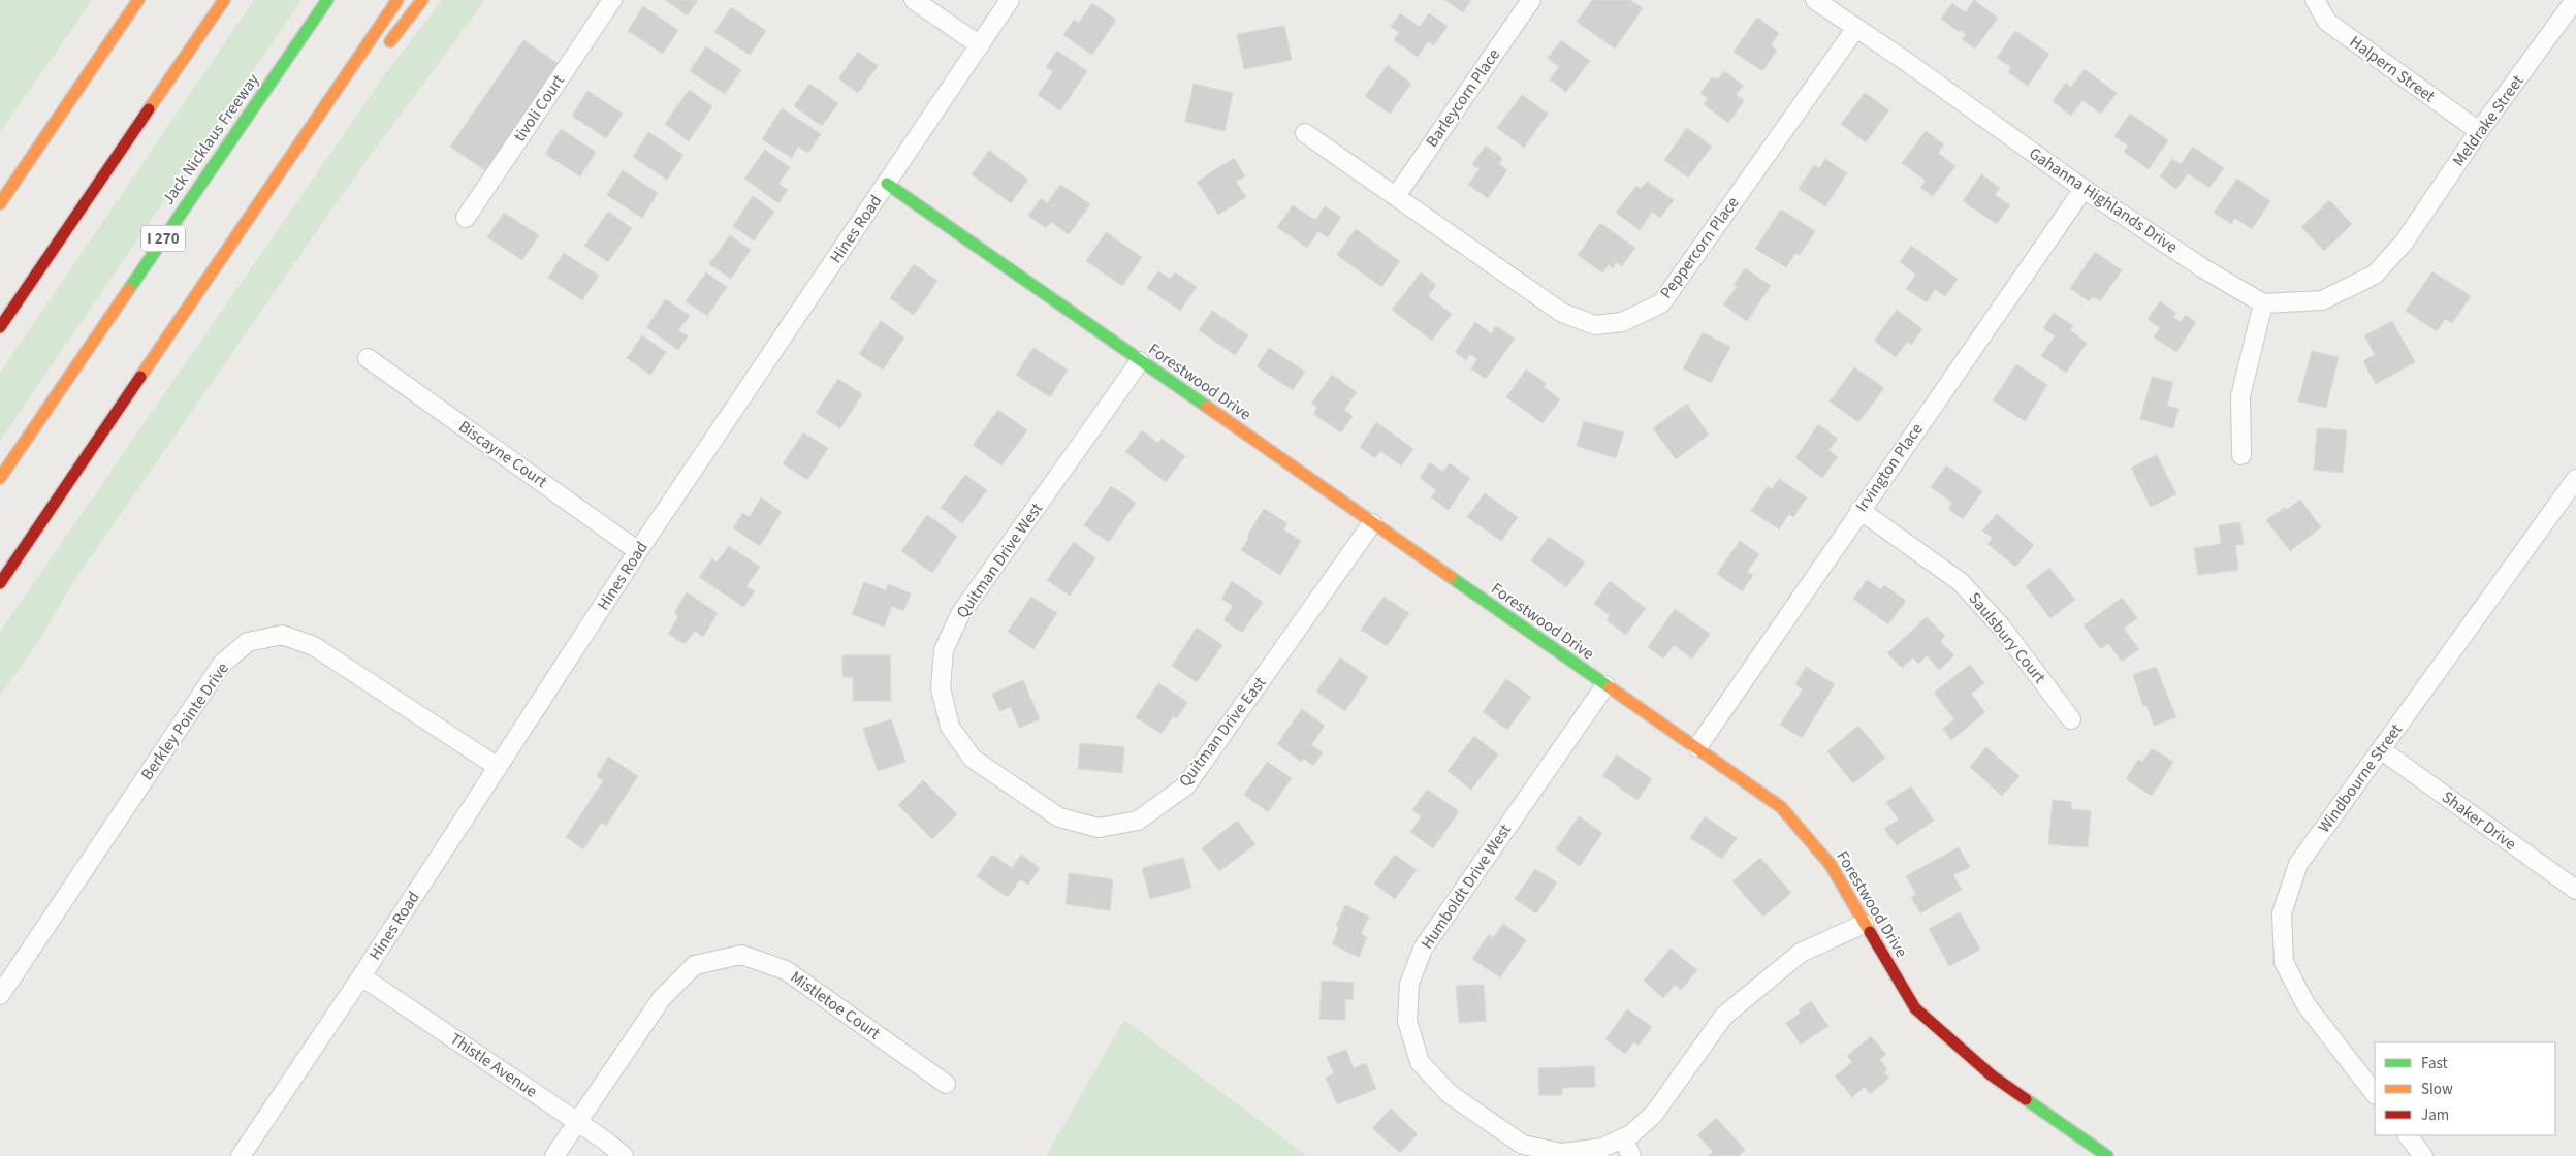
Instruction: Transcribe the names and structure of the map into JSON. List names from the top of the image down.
{
  "streets": {
    "main road": ["Jack Nicklaus Freeway", "I 270", "Forestwood Drive"],
    "street": [
      "Halpern Street",
      "Barleycorn Place",
      "tivoli Court",
      "Meldrake Street",
      "Gahanna Highlands Drive",
      "Hines Road",
      "Peppercorn Place",
      "Biscayne Court",
      "Irvington Place",
      "Quitman Drive West",
      "Saulsbury Court",
      "Berkley Pointe Drive",
      "Quitman Drive East",
      "Windbourne Street",
      "Shaker Drive",
      "Humboldt Drive West",
      "Mistletoe Court",
      "Thistle Avenue"
    ]
  },
  "crossings": [
    ["Halpern Street", "Meldrake Street"],
    ["Barleycorn Place", "Peppercorn Place"],
    ["Meldrake Street", "Gahanna Highlands Drive"],
    ["Gahanna Highlands Drive", "Peppercorn Place"],
    ["Gahanna Highlands Drive", "Irvington Place"],
    ["Hines Road", "Forestwood Drive"],
    ["Hines Road", "Biscayne Court"],
    ["Hines Road", "Berkley Pointe Drive"],
    ["Hines Road", "Thistle Avenue"],
    ["Forestwood Drive", "Irvington Place"],
    ["Forestwood Drive", "Quitman Drive West"],
    ["Forestwood Drive", "Quitman Drive East"],
    ["Forestwood Drive", "Humboldt Drive West"],
    ["Irvington Place", "Saulsbury Court"],
    ["Quitman Drive West", "Quitman Drive East"],
    ["Windbourne Street", "Shaker Drive"],
    ["Mistletoe Court", "Thistle Avenue"]
  ],
  "legend": ["Fast", "Slow", "Jam"]
}
